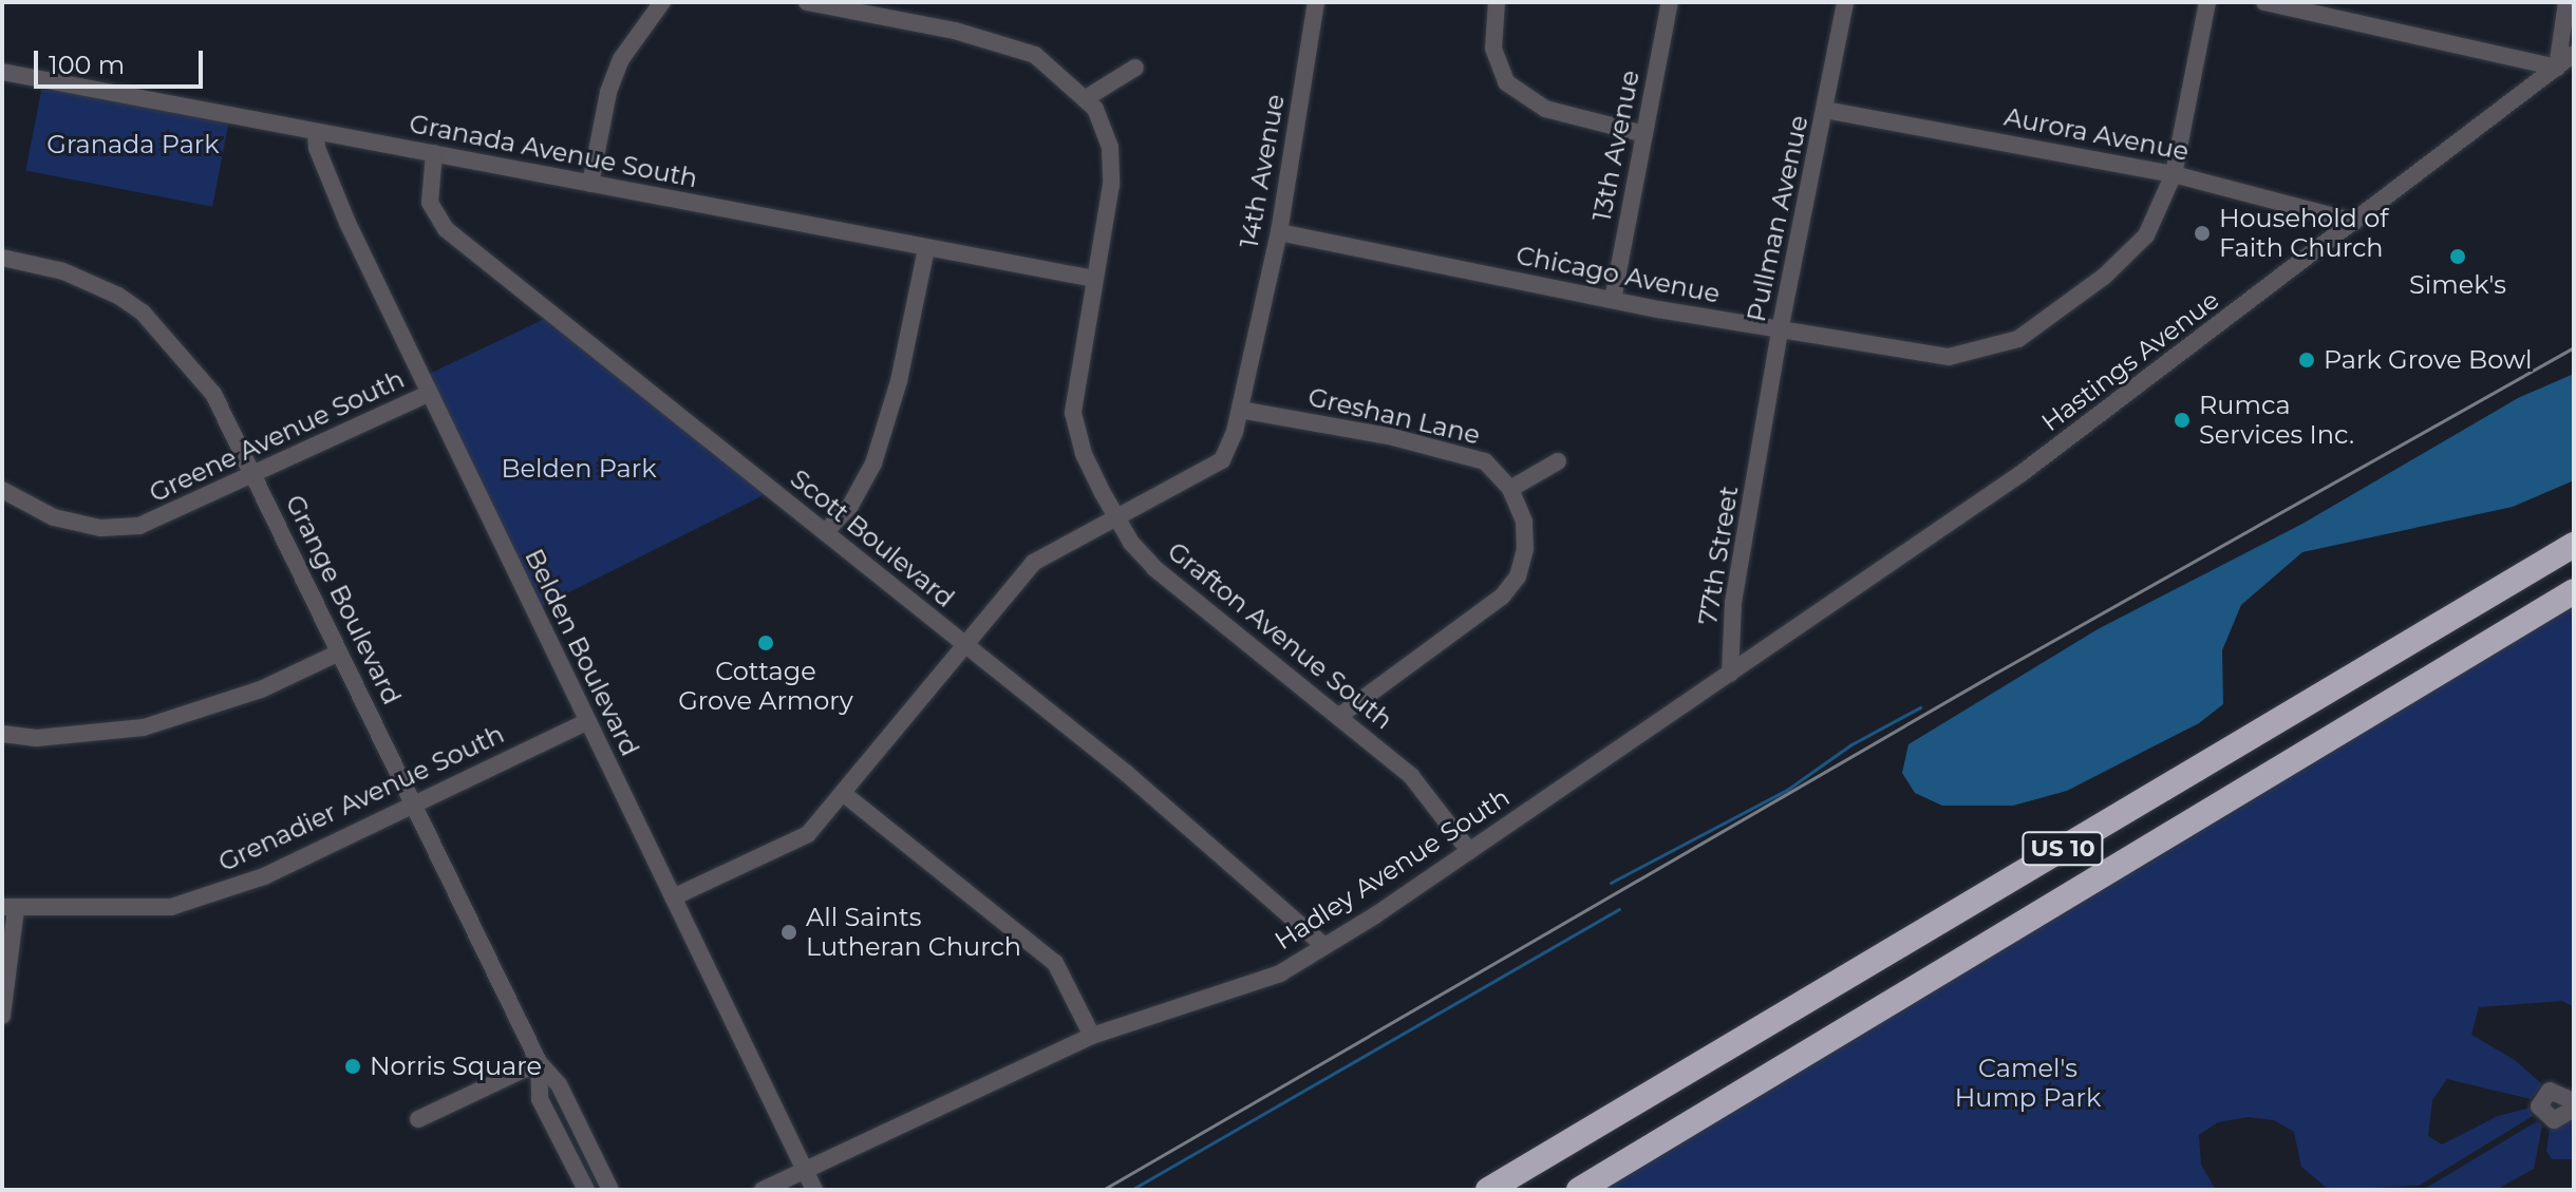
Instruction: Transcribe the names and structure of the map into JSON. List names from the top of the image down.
{
  "streets": {
    "highway": ["US 10"],
    "street": [
      "Aurora Avenue",
      "13th Avenue",
      "Granada Avenue South",
      "14th Avenue",
      "Pullman Avenue",
      "Chicago Avenue",
      "Hastings Avenue",
      "Greshan Lane",
      "Greene Avenue South",
      "Scott Boulevard",
      "77th Street",
      "Grange Boulevard",
      "Grafton Avenue South",
      "Belden Boulevard",
      "Grenadier Avenue South",
      "Hadley Avenue South"
    ]
  },
  "crossings": [
    ["Aurora Avenue", "Pullman Avenue"],
    ["Aurora Avenue", "Chicago Avenue"],
    ["Aurora Avenue", "Hastings Avenue"],
    ["13th Avenue", "Chicago Avenue"],
    ["Granada Avenue South", "Scott Boulevard"],
    ["Granada Avenue South", "Grafton Avenue South"],
    ["Granada Avenue South", "Belden Boulevard"],
    ["14th Avenue", "Chicago Avenue"],
    ["14th Avenue", "Greshan Lane"],
    ["14th Avenue", "Grafton Avenue South"],
    ["Pullman Avenue", "Chicago Avenue"],
    ["Pullman Avenue", "77th Street"],
    ["Hastings Avenue", "Hadley Avenue South"],
    ["Greshan Lane", "Grafton Avenue South"],
    ["Greene Avenue South", "Grange Boulevard"],
    ["Greene Avenue South", "Belden Boulevard"],
    ["Scott Boulevard", "Hadley Avenue South"],
    ["77th Street", "Hadley Avenue South"],
    ["Grange Boulevard", "Grenadier Avenue South"],
    ["Grafton Avenue South", "Hadley Avenue South"],
    ["Belden Boulevard", "Grenadier Avenue South"],
    ["Belden Boulevard", "Hadley Avenue South"]
  ],
  "parks": ["Granada Park", "Belden Park", "Camel's Hump Park"],
  "places": [
    "Household of Faith Church",
    "Simek's",
    "Park Grove Bowl",
    "Rumca Services Inc.",
    "Cottage Grove Armory",
    "All Saints Lutheran Church",
    "Norris Square"
  ],
  "scale_bar": "100 m"
}
